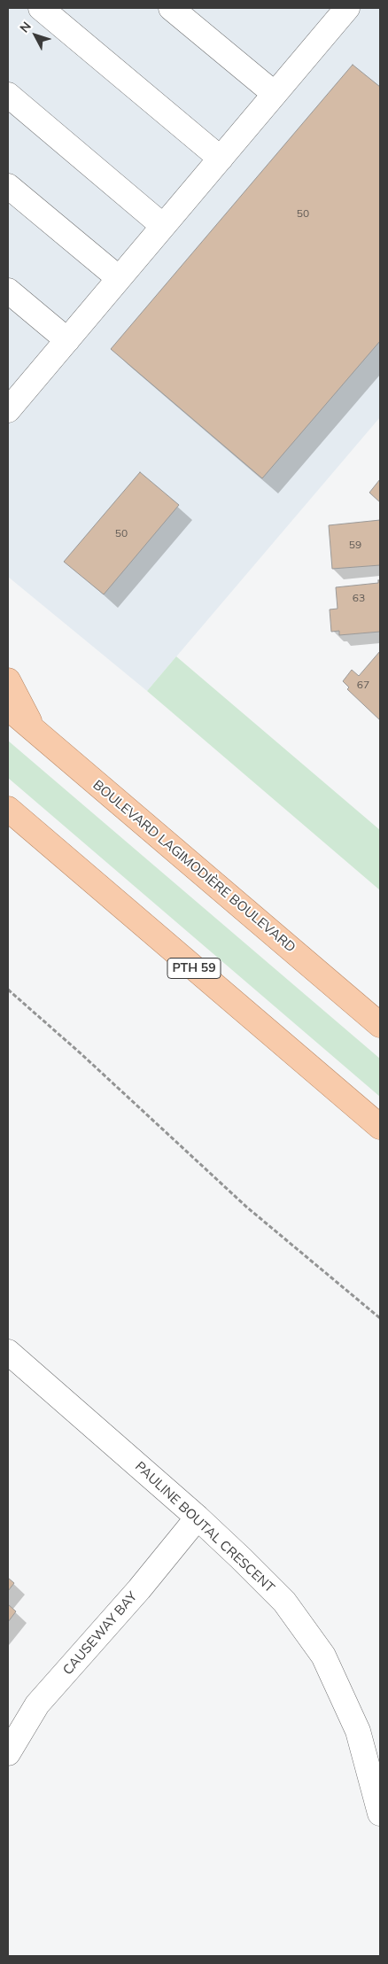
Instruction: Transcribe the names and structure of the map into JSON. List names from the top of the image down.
{
  "streets": {
    "main road": ["BOULEVARD LAGIMODIÈRE BOULEVARD", "PTH 59"],
    "street": ["PAULINE BOUTAL CRESCENT", "CAUSEWAY BAY"]
  },
  "crossings": [
    ["PAULINE BOUTAL CRESCENT", "CAUSEWAY BAY"]
  ],
  "house_numbers": [
    "50",
    "50",
    "59",
    "63",
    "67"
  ],
  "north": "top left"
}
